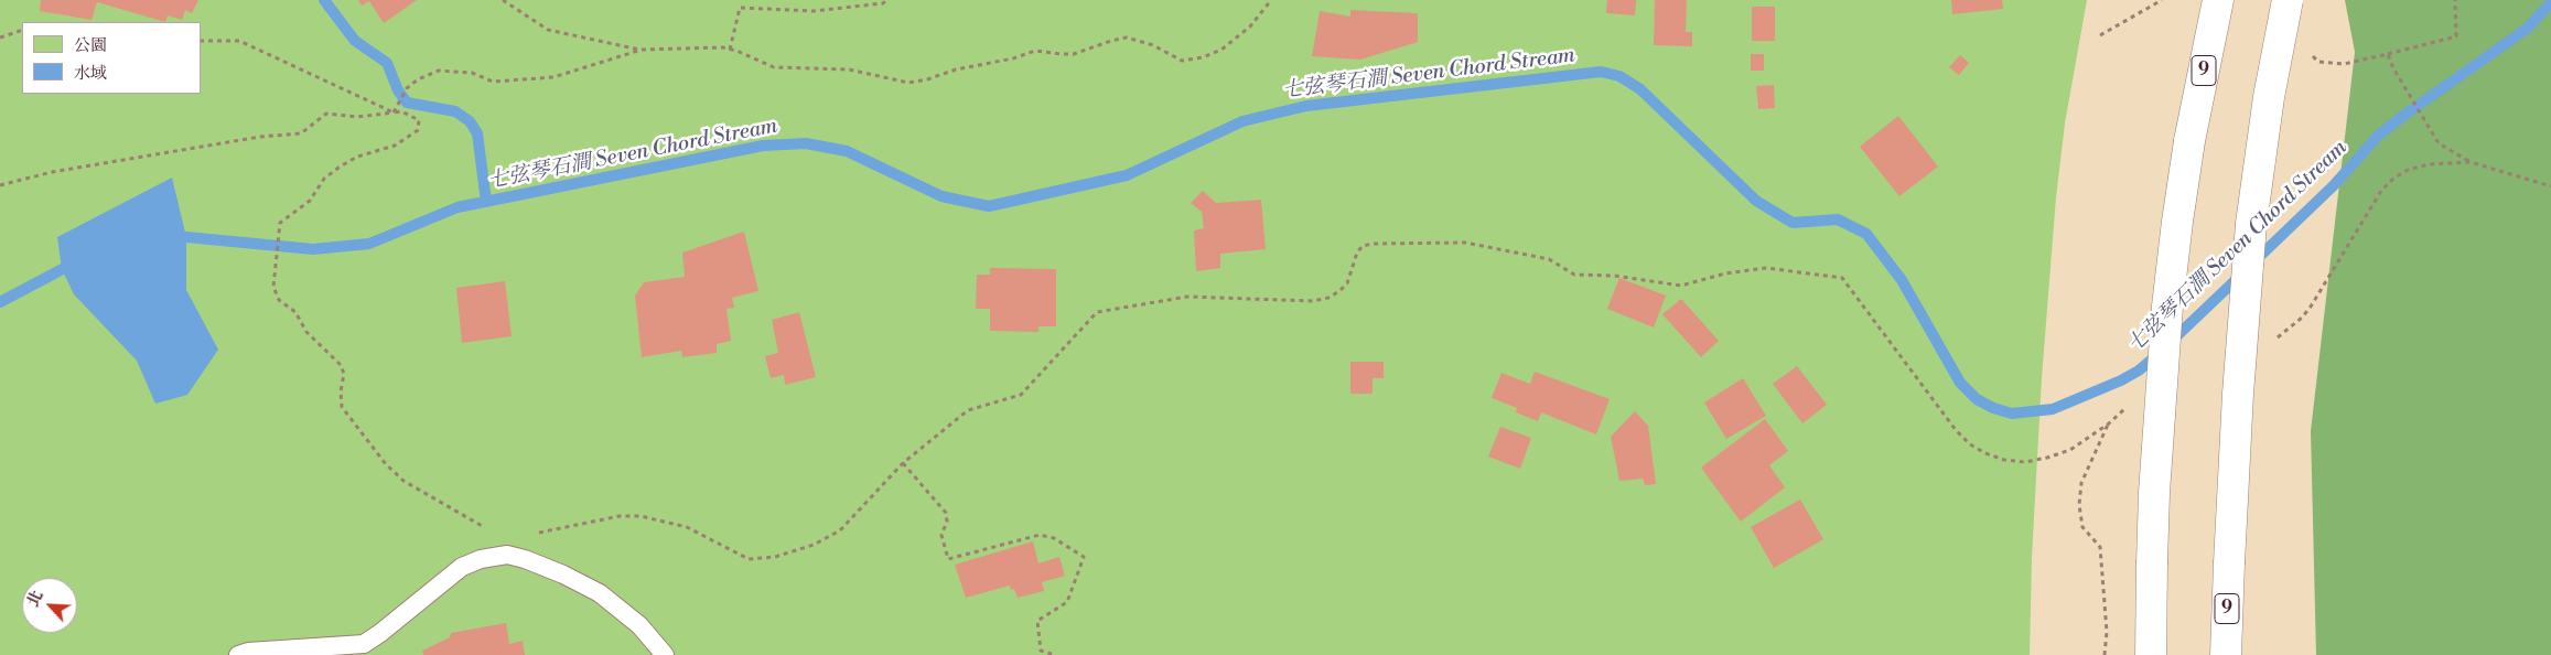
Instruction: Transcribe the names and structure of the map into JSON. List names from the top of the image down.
{
  "streets": {
    "highway": ["9"]
  },
  "water": ["七弦琴石澗 Seven Chord Stream"],
  "legend": ["公園", "水域"],
  "north": "top left"
}
